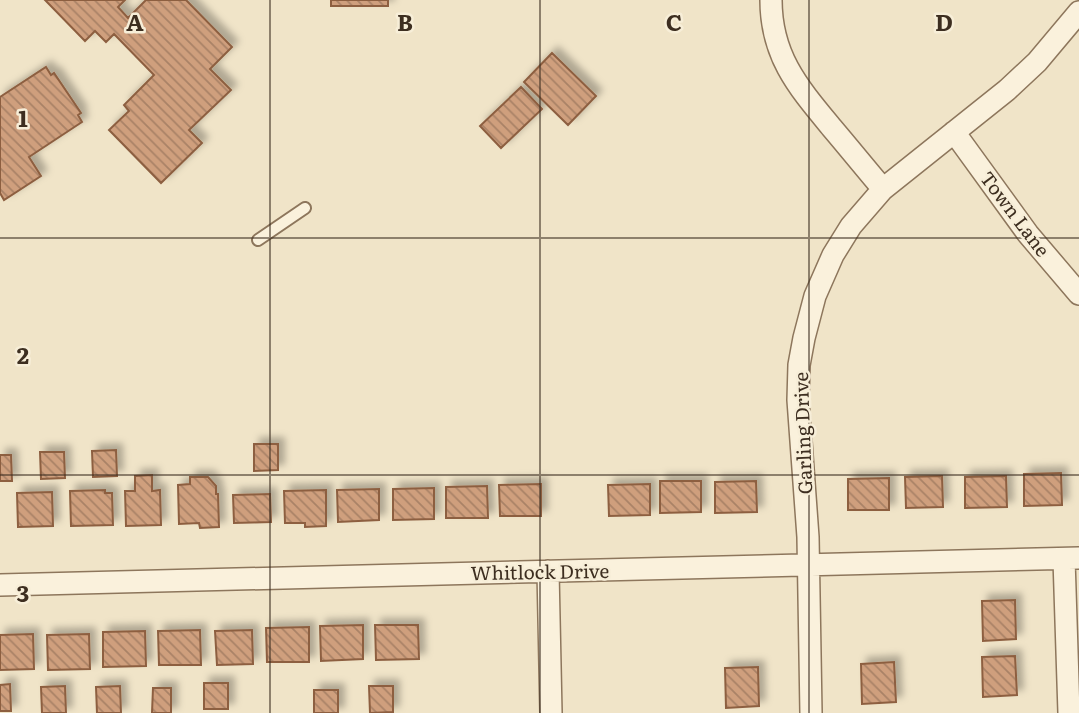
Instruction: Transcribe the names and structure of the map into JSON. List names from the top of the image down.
{
  "streets": {
    "street": ["Town Lane", "Garling Drive", "Whitlock Drive"]
  },
  "crossings": [
    ["Town Lane", "Garling Drive"],
    ["Garling Drive", "Whitlock Drive"]
  ],
  "grid": {
    "columns": [
      "A",
      "B",
      "C",
      "D"
    ],
    "rows": ["1", "2", "3"]
  }
}
